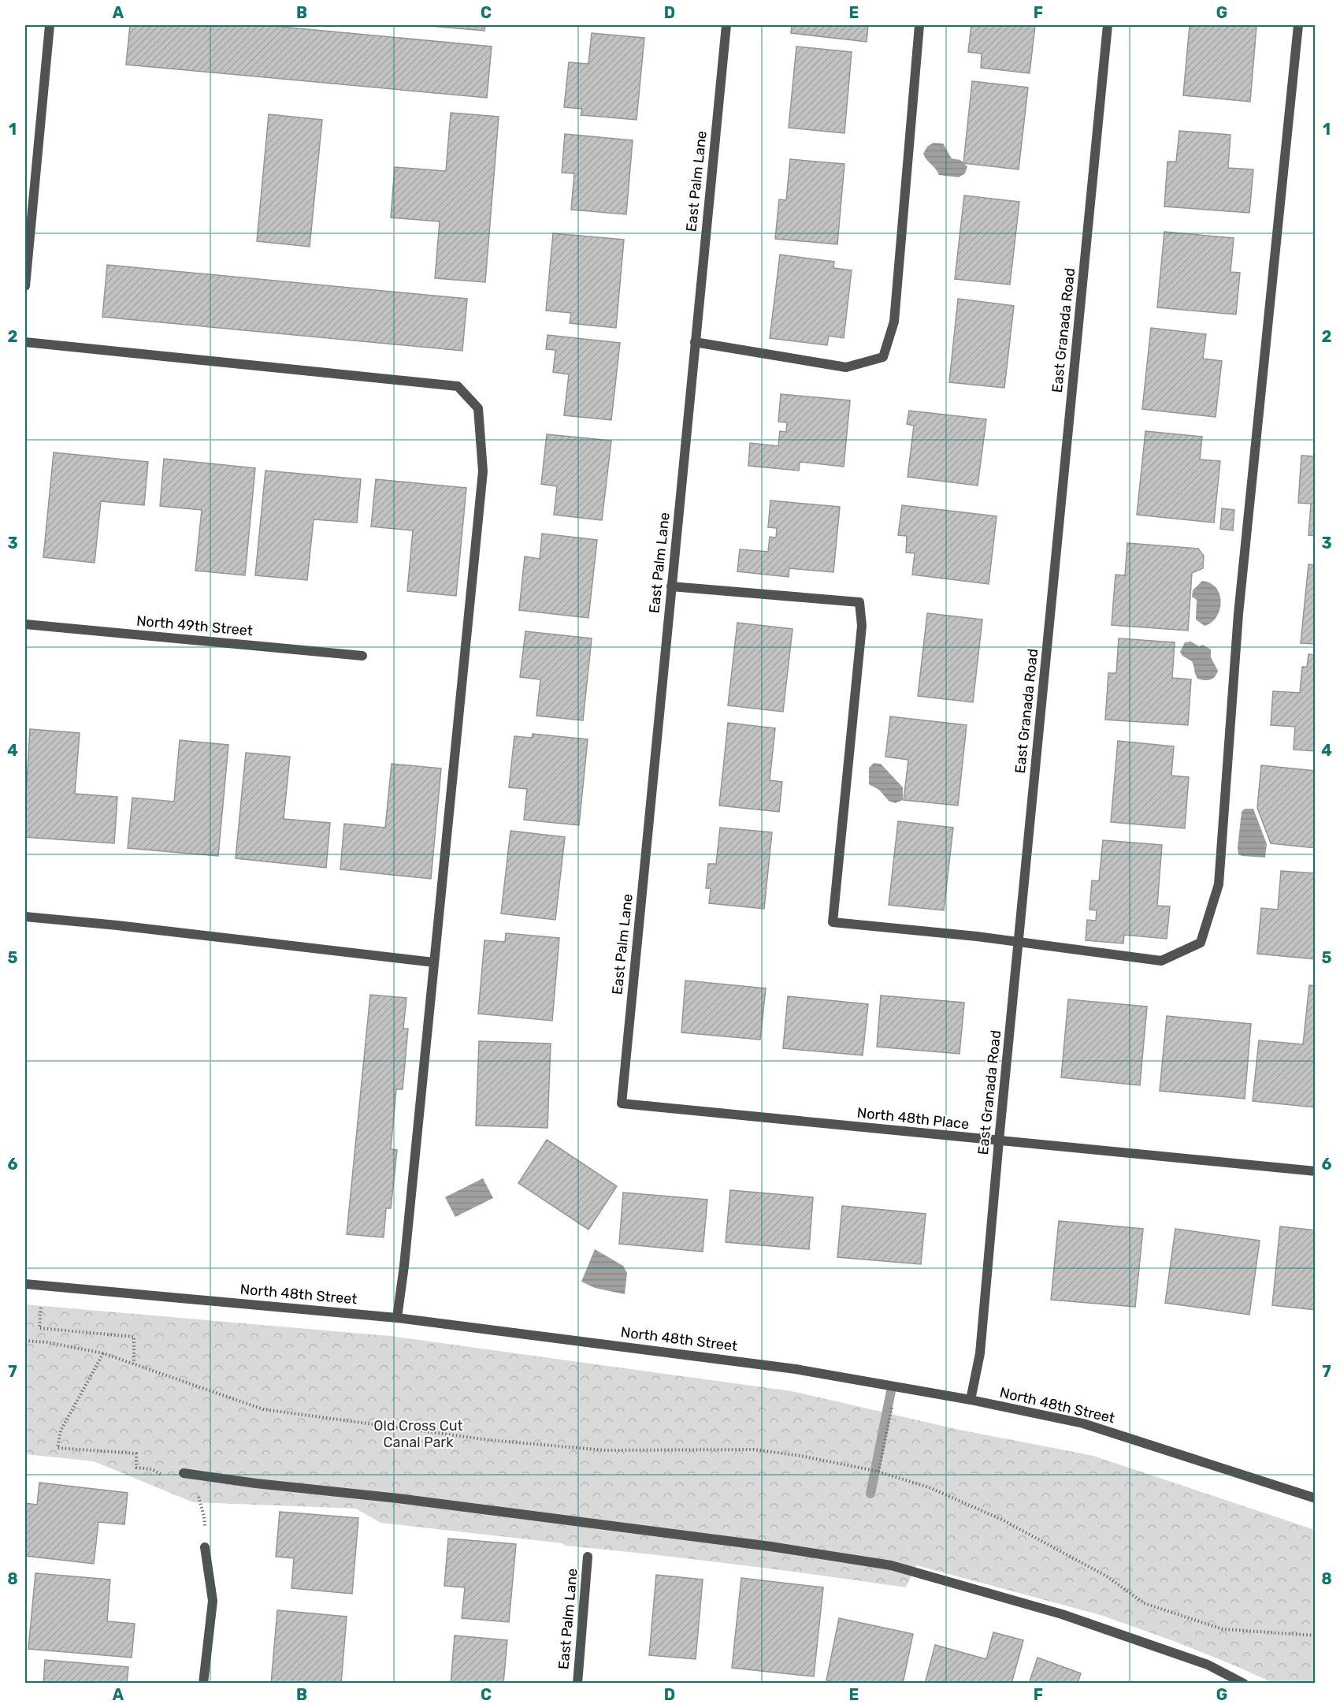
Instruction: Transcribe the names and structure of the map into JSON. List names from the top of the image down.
{
  "streets": {
    "street": [
      "East Palm Lane",
      "East Granada Road",
      "North 49th Street",
      "North 48th Place",
      "North 48th Street"
    ]
  },
  "crossings": [
    ["East Palm Lane", "North 48th Place"],
    ["East Granada Road", "North 48th Place"],
    ["East Granada Road", "North 48th Street"]
  ],
  "parks": ["Old Cross Cut Canal Park"],
  "grid": {
    "columns": [
      "A",
      "B",
      "C",
      "D",
      "E",
      "F",
      "G"
    ],
    "rows": [
      "1",
      "2",
      "3",
      "4",
      "5",
      "6",
      "7",
      "8"
    ]
  }
}
